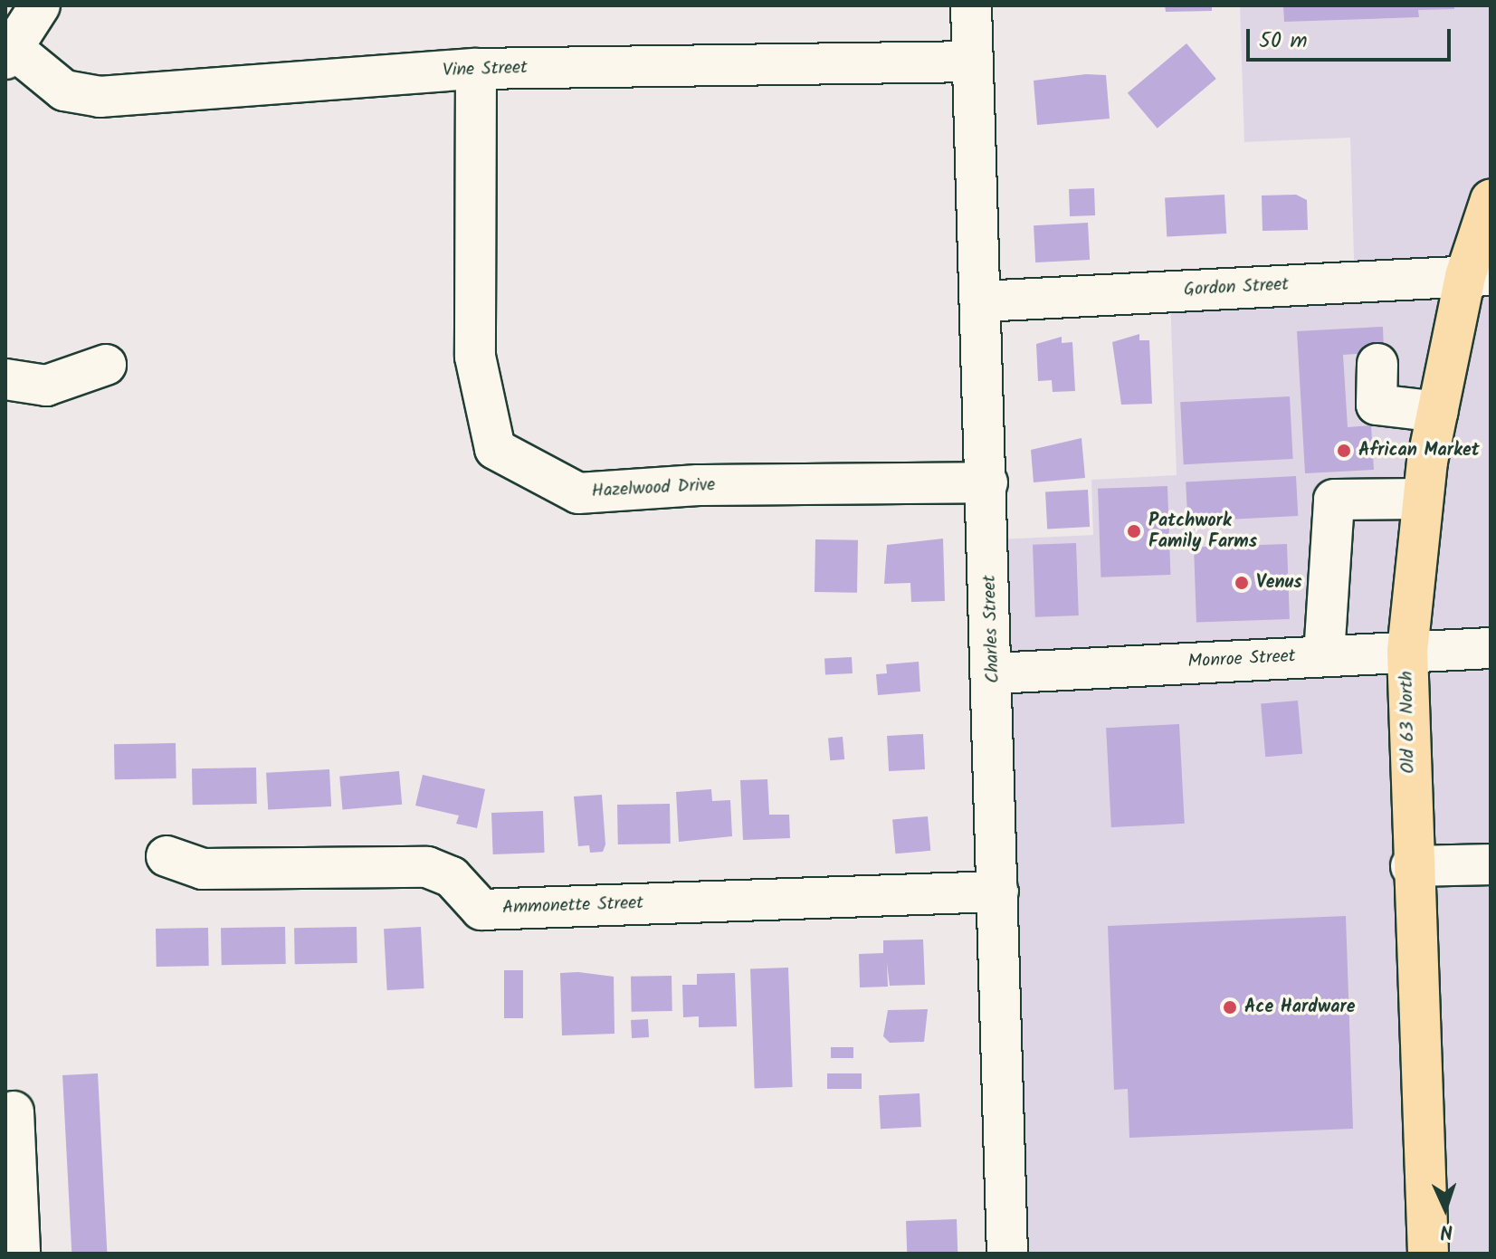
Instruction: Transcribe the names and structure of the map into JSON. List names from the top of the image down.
{
  "streets": {
    "main road": ["Old 63 North"],
    "street": [
      "Vine Street",
      "Gordon Street",
      "Hazelwood Drive",
      "Charles Street",
      "Monroe Street",
      "Ammonette Street"
    ]
  },
  "crossings": [
    ["Vine Street", "Hazelwood Drive"],
    ["Vine Street", "Charles Street"],
    ["Gordon Street", "Charles Street"],
    ["Gordon Street", "Old 63 North"],
    ["Hazelwood Drive", "Charles Street"],
    ["Charles Street", "Monroe Street"],
    ["Charles Street", "Ammonette Street"],
    ["Monroe Street", "Old 63 North"]
  ],
  "places": [
    "African Market",
    "Patchwork Family Farms",
    "Venus",
    "Ace Hardware"
  ],
  "scale_bar": "50 m",
  "north": "bottom"
}
